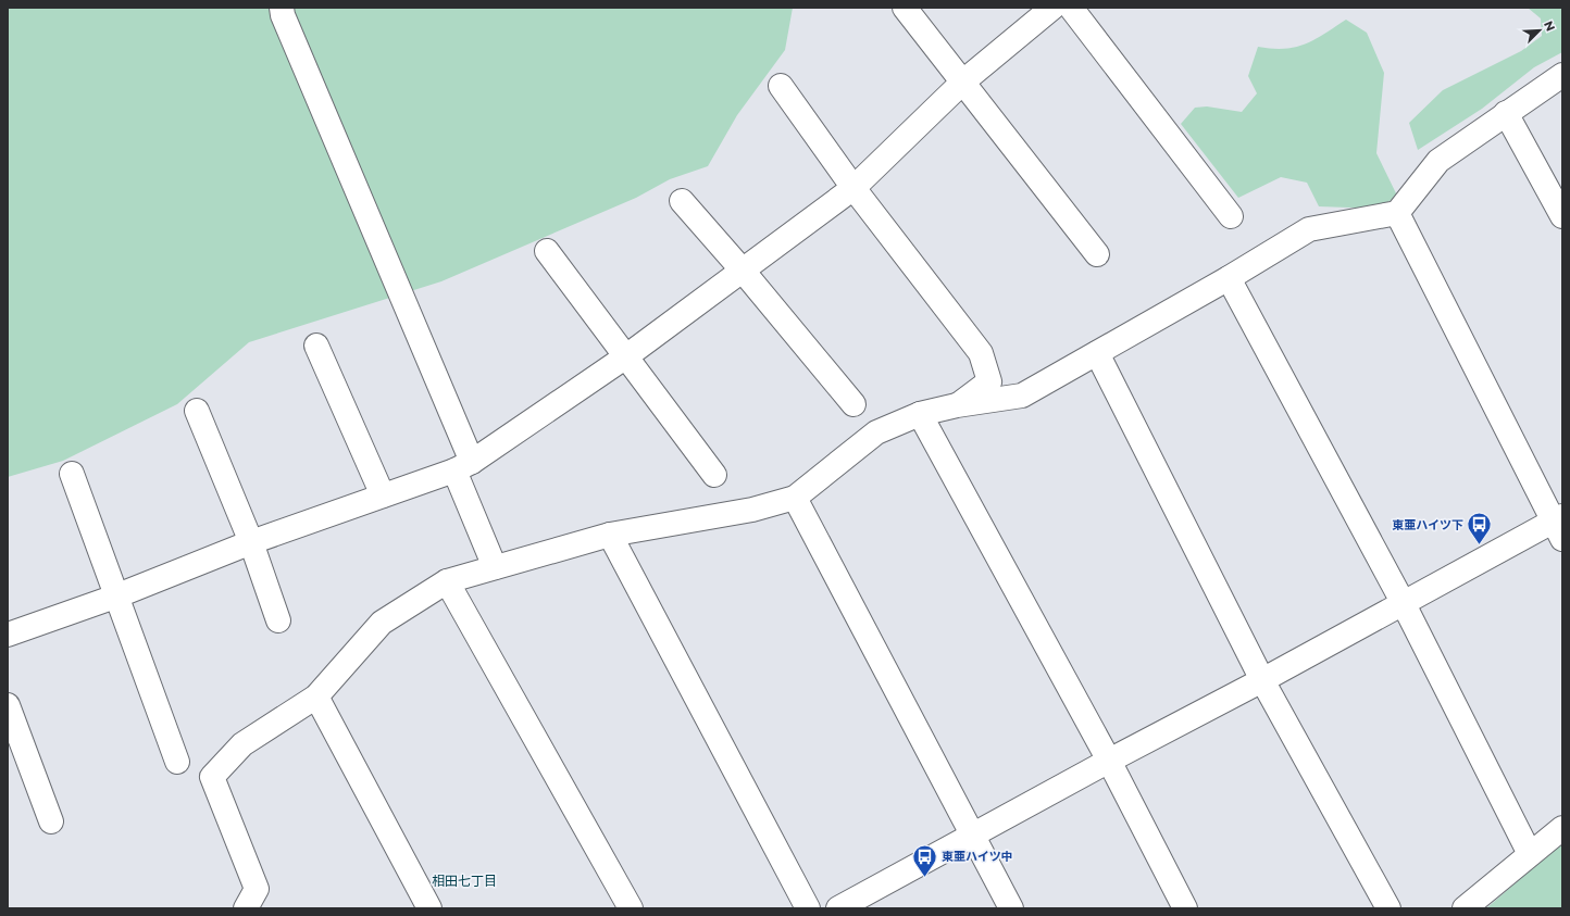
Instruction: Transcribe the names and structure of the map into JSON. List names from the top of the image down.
{
  "districts": ["相田七丁目"],
  "places": {
    "bus stop": ["東亜ハイツ下", "東亜ハイツ中"]
  },
  "north": "top right"
}
